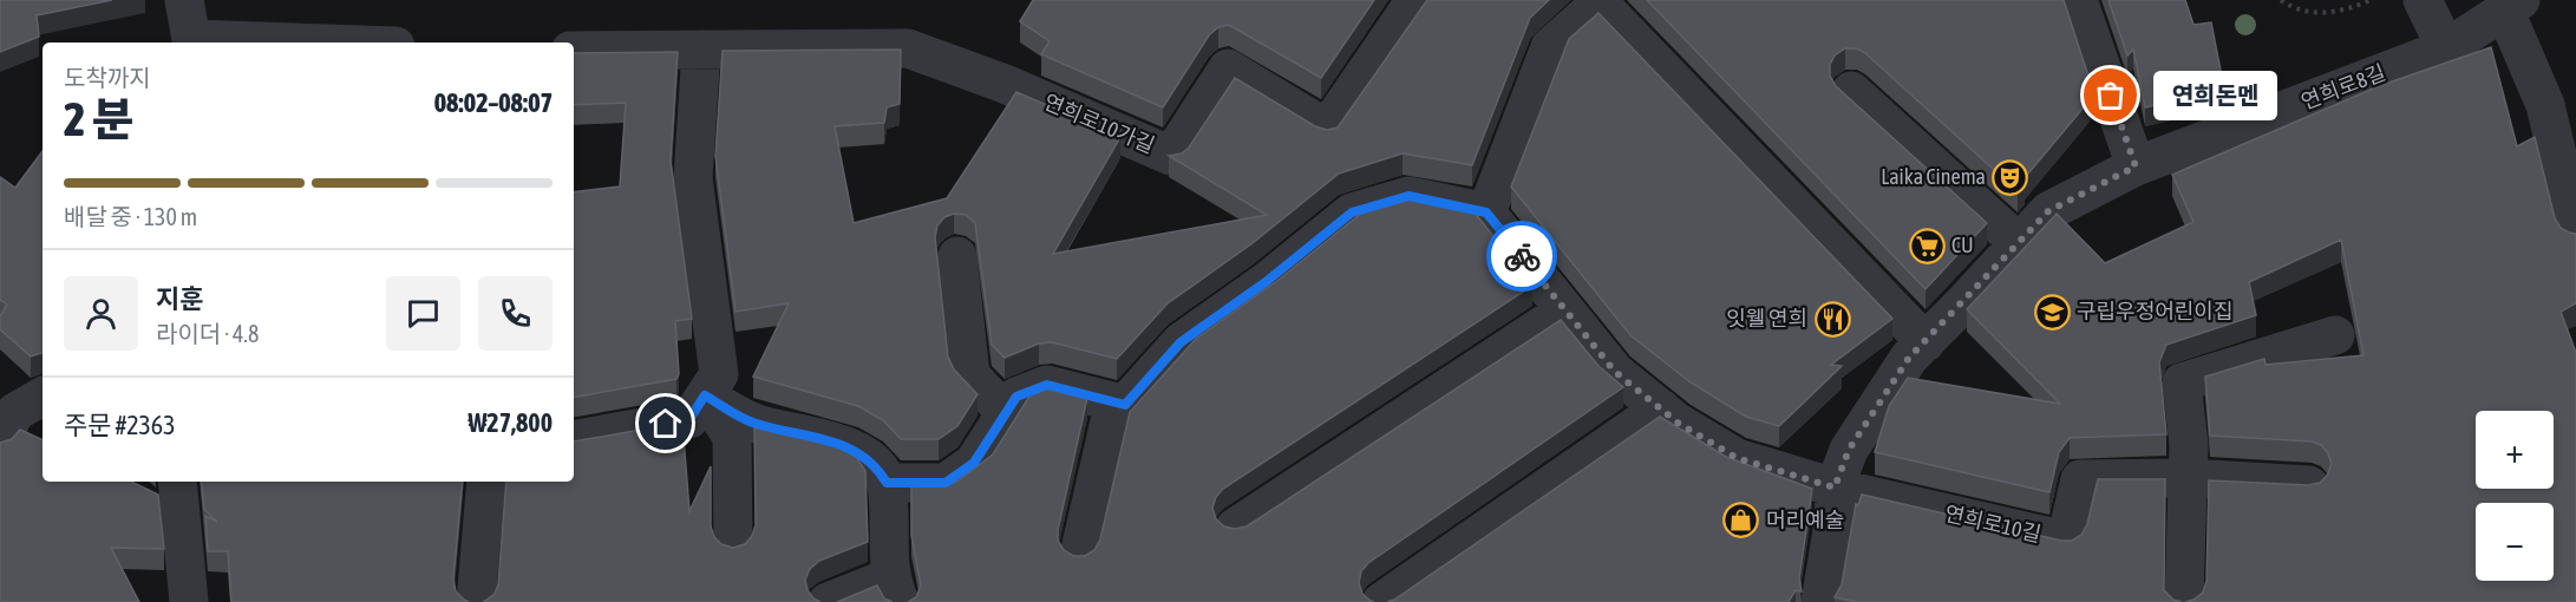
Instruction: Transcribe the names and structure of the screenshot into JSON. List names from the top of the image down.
{
  "streets": {
    "street": ["연희로8길", "연희로10가길", "연희로10길"]
  },
  "crossings": [
    ["연희로8길", "연희로10길"]
  ],
  "places": {
    "other": ["연희돈멘"],
    "theatre": ["Laika Cinema"],
    "supermarket": ["CU"],
    "school or university": ["구립우정어린이집"],
    "restaurant": ["잇웰 연희"],
    "shop": ["머리예술"]
  },
  "page": {
    "heading": ["2 분", "도착까지", "08:02–08:07"],
    "panel": [
      "지훈",
      "라이더 · 4.8",
      "주문 #2363",
      "₩27,800"
    ],
    "bubble": "연희돈멘",
    "bar": "배달 중 · 130 m",
    "map_buttons": ["+", "−"]
  }
}
